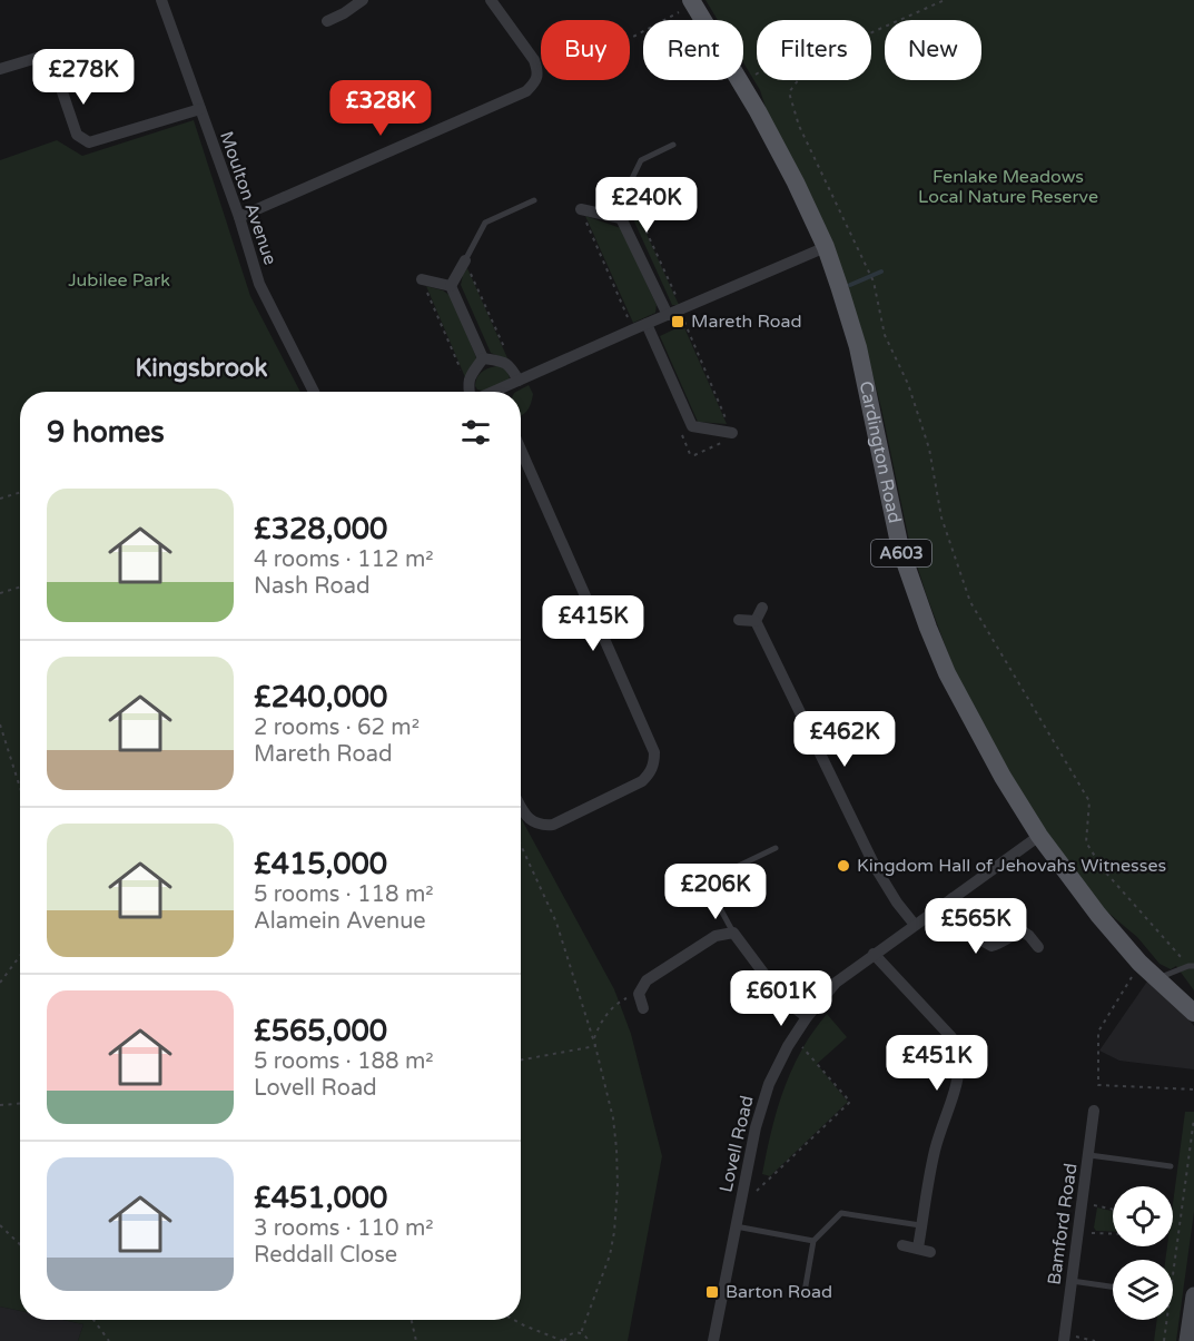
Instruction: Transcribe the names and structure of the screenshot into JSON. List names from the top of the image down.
{
  "streets": {
    "main road": ["Cardington Road", "A603"],
    "street": ["Moulton Avenue", "Lovell Road", "Bamford Road"]
  },
  "crossings": [
    ["Cardington Road", "Lovell Road"]
  ],
  "districts": ["Kingsbrook"],
  "parks": ["Fenlake Meadows Local Nature Reserve", "Jubilee Park"],
  "places": {
    "transit": ["Mareth Road", "Barton Road"],
    "other": ["Kingdom Hall of Jehovahs Witnesses"]
  },
  "page": {
    "chip": [
      "Buy",
      "Rent",
      "Filters",
      "New"
    ],
    "price": [
      "£278K",
      "£328K",
      "£240K",
      "£415K",
      "£462K",
      "£206K",
      "£565K",
      "£601K",
      "£451K"
    ],
    "heading": "9 homes",
    "list": [
      {
        "name": "£328,000",
        "note": "4 rooms · 112 m² · Nash Road"
      },
      {
        "name": "£240,000",
        "note": "2 rooms · 62 m² · Mareth Road"
      },
      {
        "name": "£415,000",
        "note": "5 rooms · 118 m² · Alamein Avenue"
      },
      {
        "name": "£565,000",
        "note": "5 rooms · 188 m² · Lovell Road"
      },
      {
        "name": "£451,000",
        "note": "3 rooms · 110 m² · Reddall Close"
      }
    ]
  }
}
